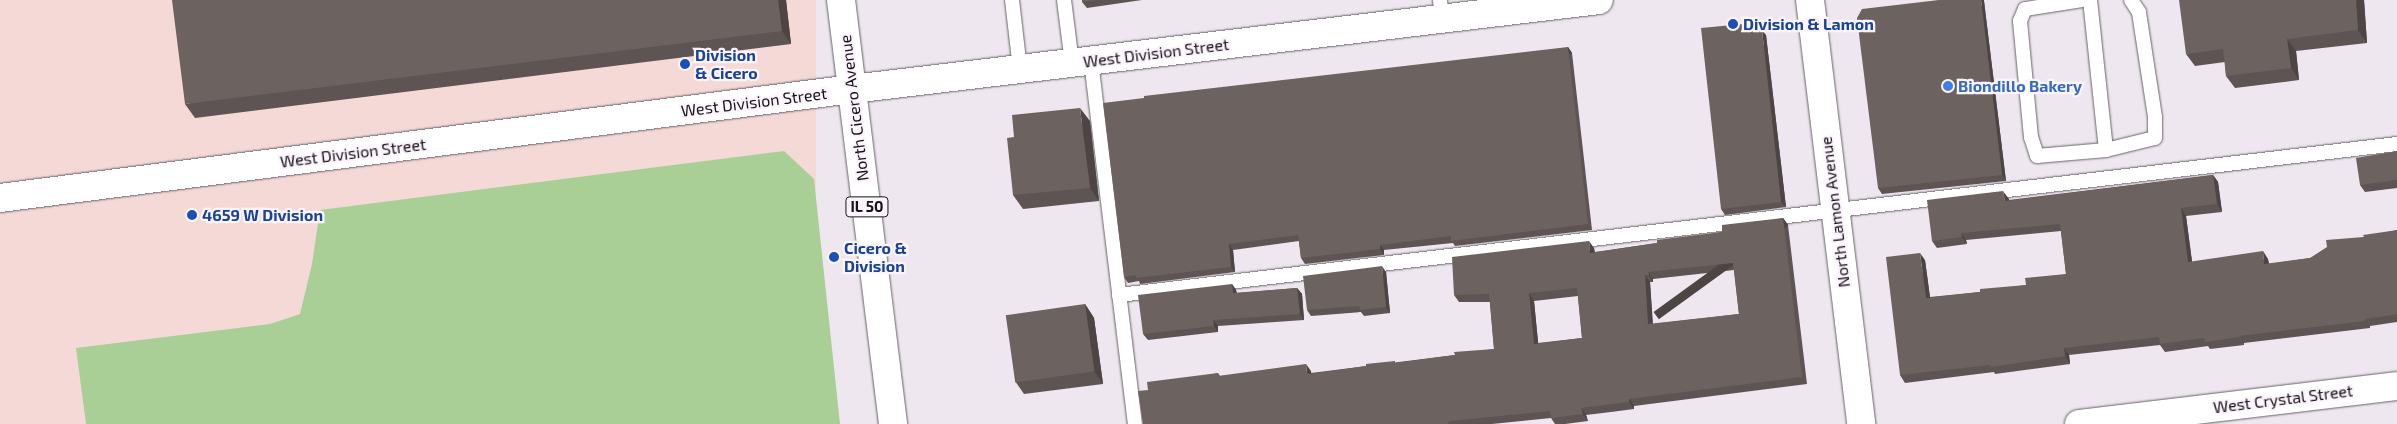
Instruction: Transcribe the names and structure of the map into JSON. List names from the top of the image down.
{
  "streets": {
    "main road": [
      "West Division Street",
      "North Cicero Avenue",
      "IL 50",
      "North Lamon Avenue",
      "West Crystal Street"
    ]
  },
  "crossings": [
    ["West Division Street", "North Cicero Avenue"]
  ],
  "places": [
    "Division & Lamon",
    "Division & Cicero",
    "Biondillo Bakery",
    "4659 W Division",
    "Cicero & Division"
  ]
}
